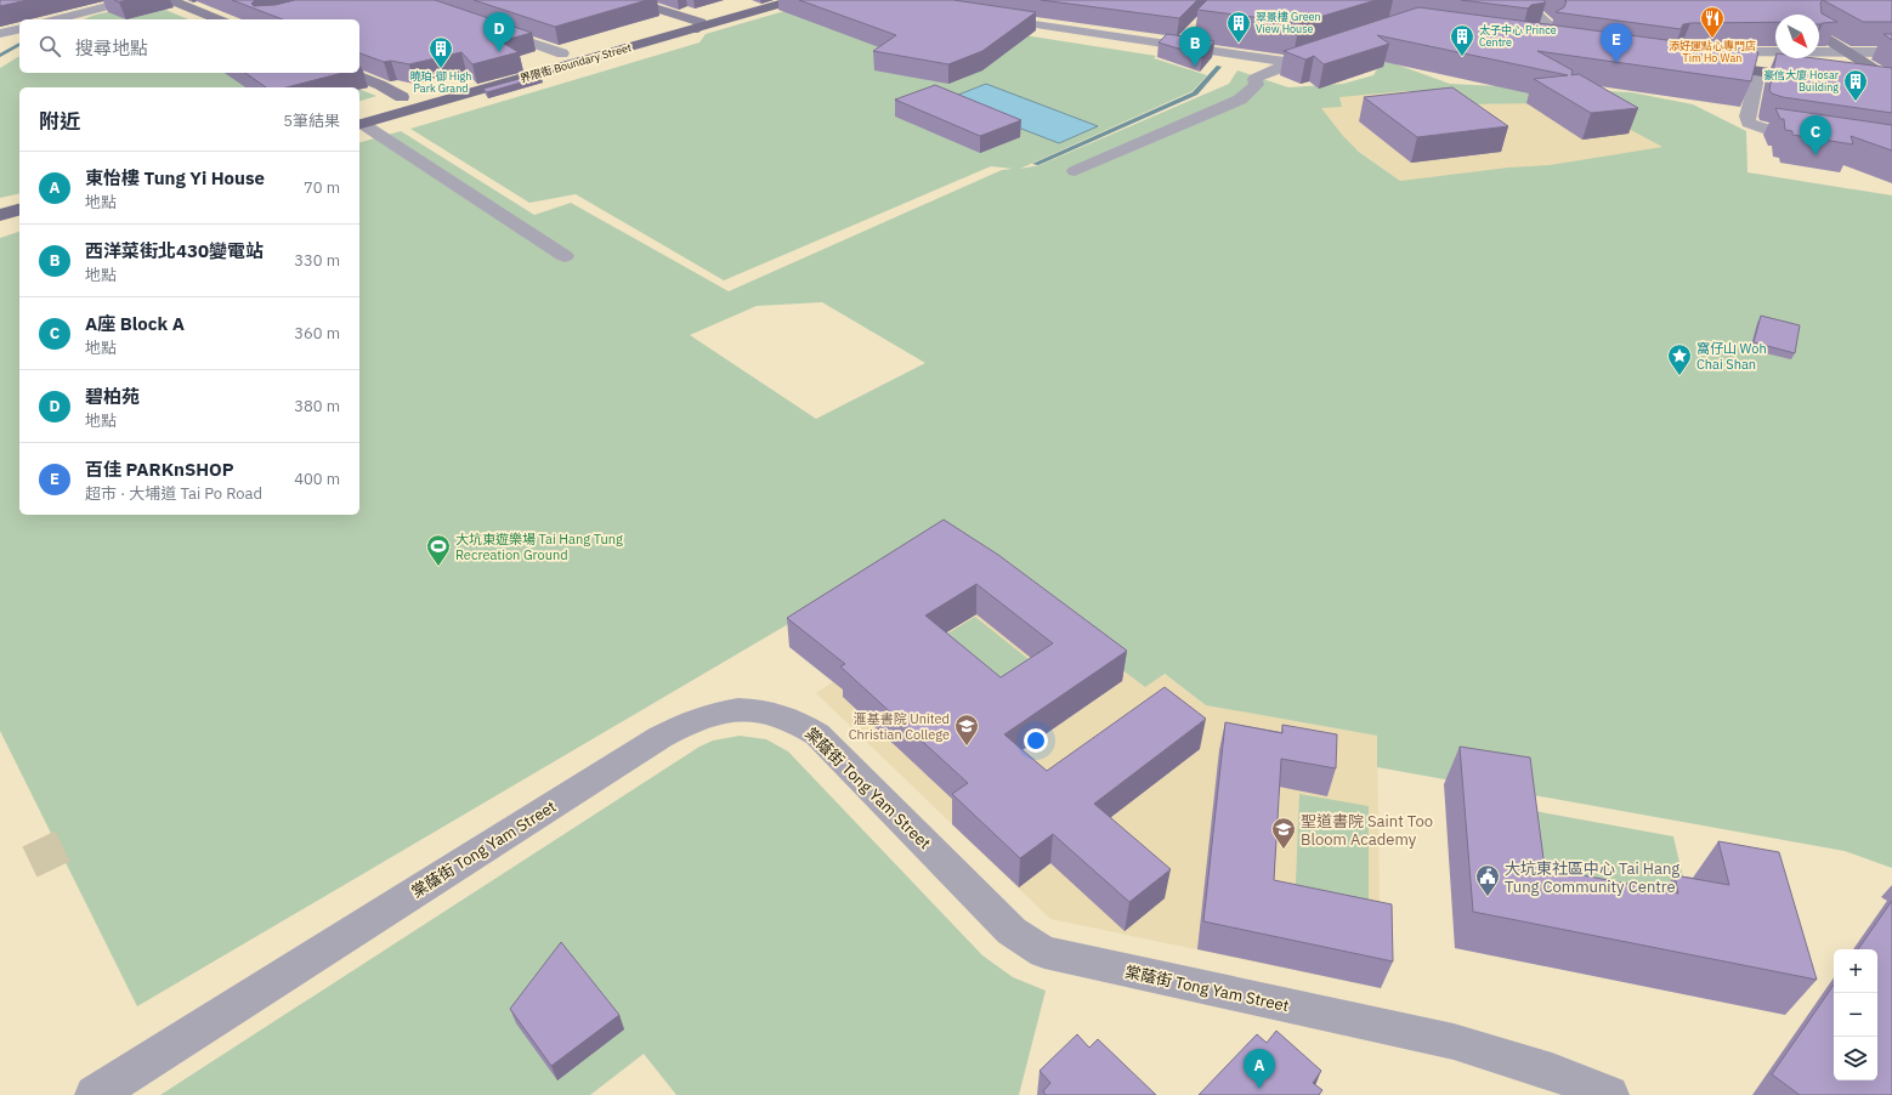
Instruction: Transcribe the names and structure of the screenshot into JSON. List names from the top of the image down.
{
  "streets": {
    "main road": ["界限街 Boundary Street"],
    "street": ["棠蔭街 Tong Yam Street"]
  },
  "places": {
    "restaurant": ["添好運點心專門店 Tim Ho Wan"],
    "building": [
      "翠景樓 Green View House",
      "太子中心 Prince Centre",
      "曉珀·御 High Park Grand",
      "豪信大廈 Hosar Building"
    ],
    "place": ["窩仔山 Woh Chai Shan"],
    "sports": ["大坑東遊樂場 Tai Hang Tung Recreation Ground"],
    "school or university": ["滙基書院 United Christian College", "聖道書院 Saint Too Bloom Academy"],
    "public building": ["大坑東社區中心 Tai Hang Tung Community Centre"]
  },
  "north": "bottom right",
  "page": {
    "pins": [
      "D",
      "E",
      "B",
      "C",
      "A"
    ],
    "search": "搜尋地點",
    "heading": ["附近", "5筆結果"],
    "list": [
      {
        "mark": "A",
        "name": "東怡樓 Tung Yi House",
        "note": "地點",
        "value": "70 m"
      },
      {
        "mark": "B",
        "name": "西洋菜街北430變電站",
        "note": "地點",
        "value": "330 m"
      },
      {
        "mark": "C",
        "name": "A座 Block A",
        "note": "地點",
        "value": "360 m"
      },
      {
        "mark": "D",
        "name": "碧柏苑",
        "note": "地點",
        "value": "380 m"
      },
      {
        "mark": "E",
        "name": "百佳 PARKnSHOP",
        "note": "超市 · 大埔道 Tai Po Road",
        "value": "400 m"
      }
    ],
    "map_buttons": ["+", "−"]
  }
}
